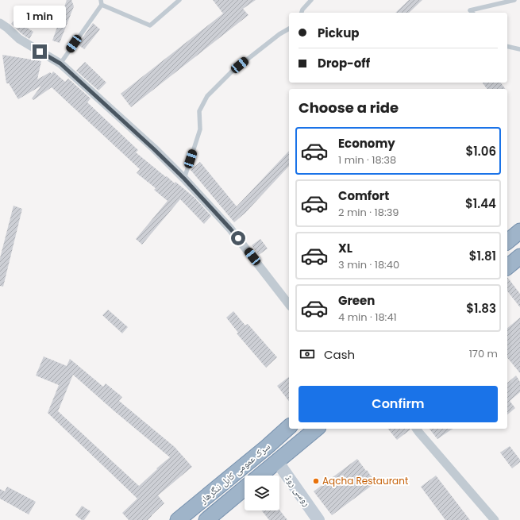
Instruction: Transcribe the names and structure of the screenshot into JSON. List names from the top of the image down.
{
  "streets": {
    "highway": ["سرک عمومی کابل ننگرهار"],
    "main road": ["روسی روڈ"]
  },
  "crossings": [
    ["سرک عمومی کابل ننگرهار", "روسی روڈ"]
  ],
  "places": ["Aqcha Restaurant"],
  "page": {
    "bubble": "1 min",
    "banner": ["Pickup", "Drop-off"],
    "heading": "Choose a ride",
    "list": [
      {
        "name": "Economy",
        "note": "1 min · 18:38",
        "value": "$1.06"
      },
      {
        "name": "Comfort",
        "note": "2 min · 18:39",
        "value": "$1.44"
      },
      {
        "name": "XL",
        "note": "3 min · 18:40",
        "value": "$1.81"
      },
      {
        "name": "Green",
        "note": "4 min · 18:41",
        "value": "$1.83"
      }
    ],
    "pay": ["Cash", "170 m"],
    "buttons": "Confirm"
  }
}
